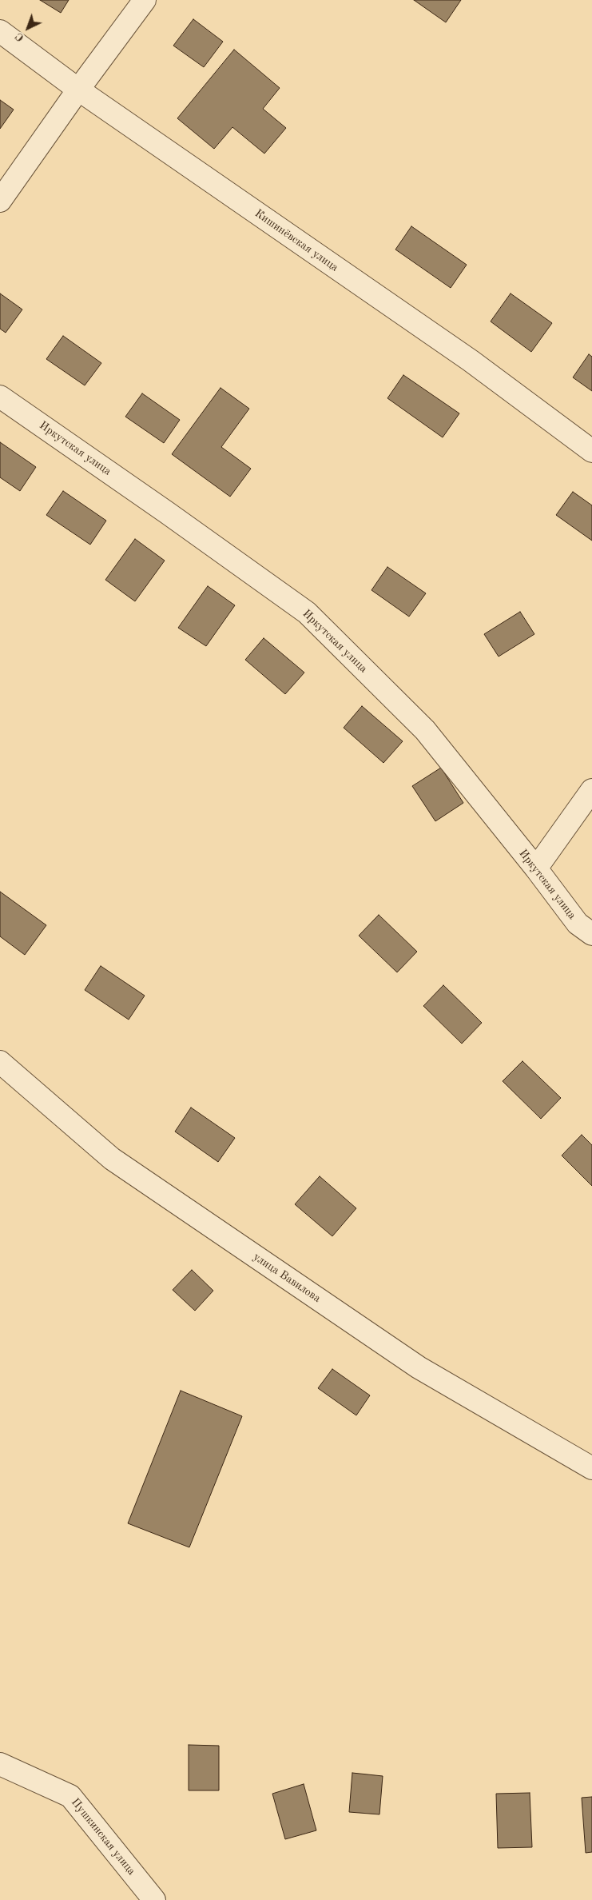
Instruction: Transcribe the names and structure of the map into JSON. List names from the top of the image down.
{
  "streets": {
    "street": [
      "Кишинёвская улица",
      "Иркутская улица",
      "улица Вавилова",
      "Пушкинская улица"
    ]
  },
  "north": "bottom left"
}
